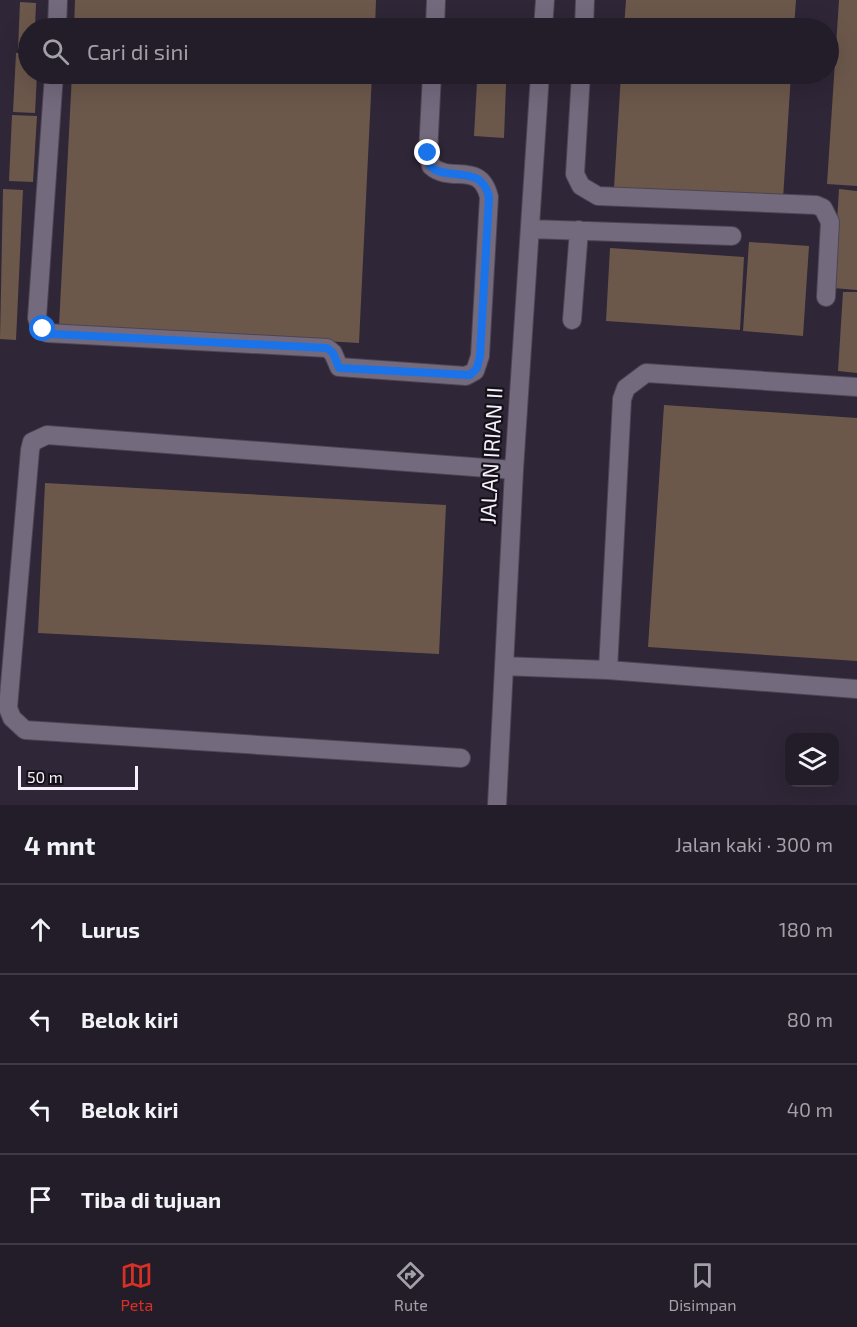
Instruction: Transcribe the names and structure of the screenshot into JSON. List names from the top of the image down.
{
  "streets": {
    "street": ["JALAN IRIAN II"]
  },
  "scale_bar": "50 m",
  "page": {
    "search": "Cari di sini",
    "scale": "50 m",
    "heading": ["4 mnt", "Jalan kaki · 300 m"],
    "list": [
      ["Lurus", "180 m"],
      ["Belok kiri", "80 m"],
      ["Belok kiri", "40 m"],
      "Tiba di tujuan"
    ],
    "nav": ["Peta", "Rute", "Disimpan"]
  }
}
